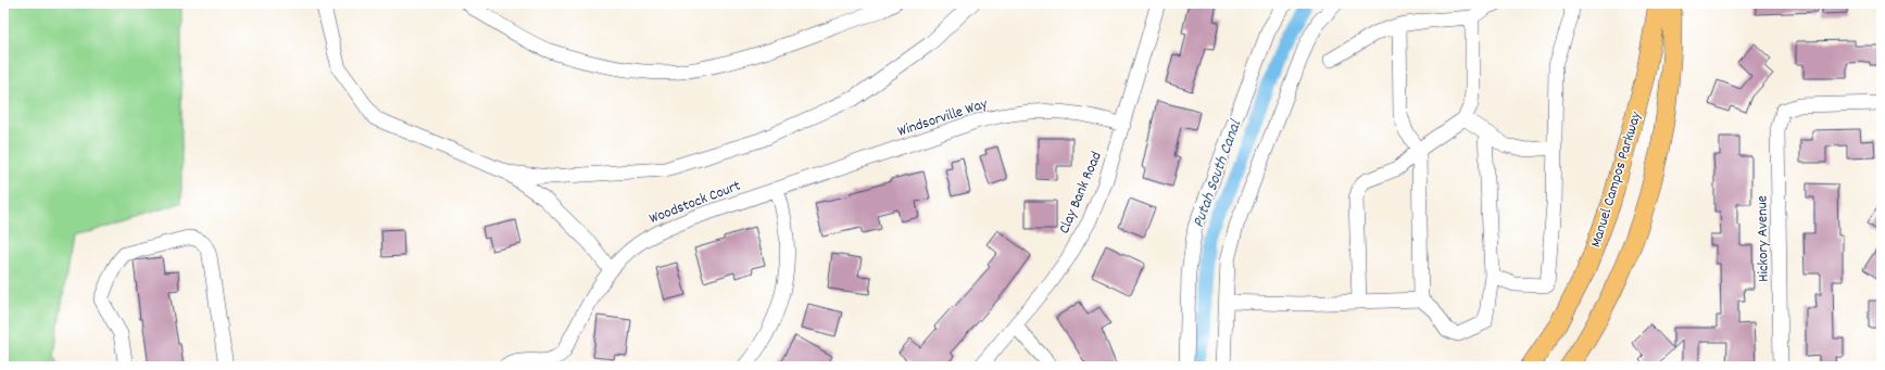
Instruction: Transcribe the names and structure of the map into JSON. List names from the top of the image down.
{
  "streets": {
    "main road": ["Manuel Campos Parkway"],
    "street": [
      "Windsorville Way",
      "Clay Bank Road",
      "Woodstock Court",
      "Hickory Avenue"
    ]
  },
  "crossings": [
    ["Windsorville Way", "Clay Bank Road"],
    ["Windsorville Way", "Woodstock Court"]
  ],
  "water": ["Putah South Canal"]
}
